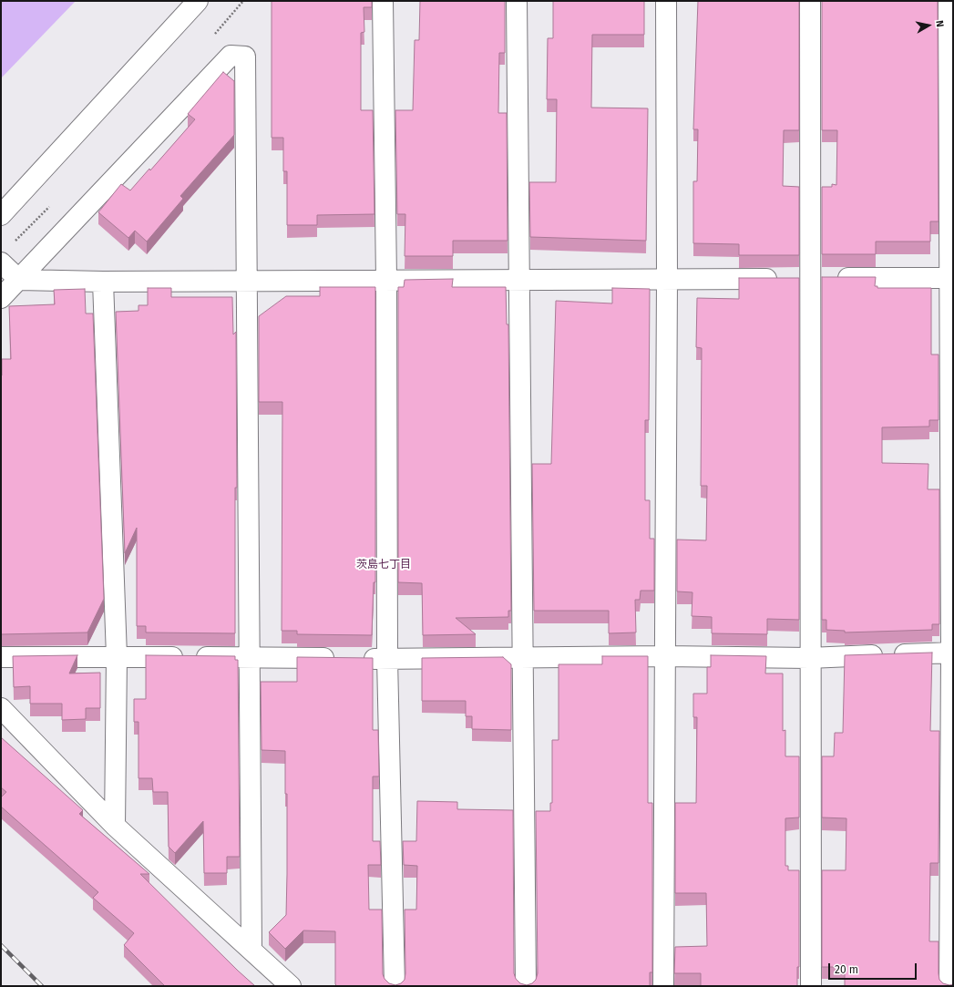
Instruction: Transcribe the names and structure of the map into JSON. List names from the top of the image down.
{
  "districts": ["茨島七丁目"],
  "scale_bar": "20 m",
  "north": "right"
}
